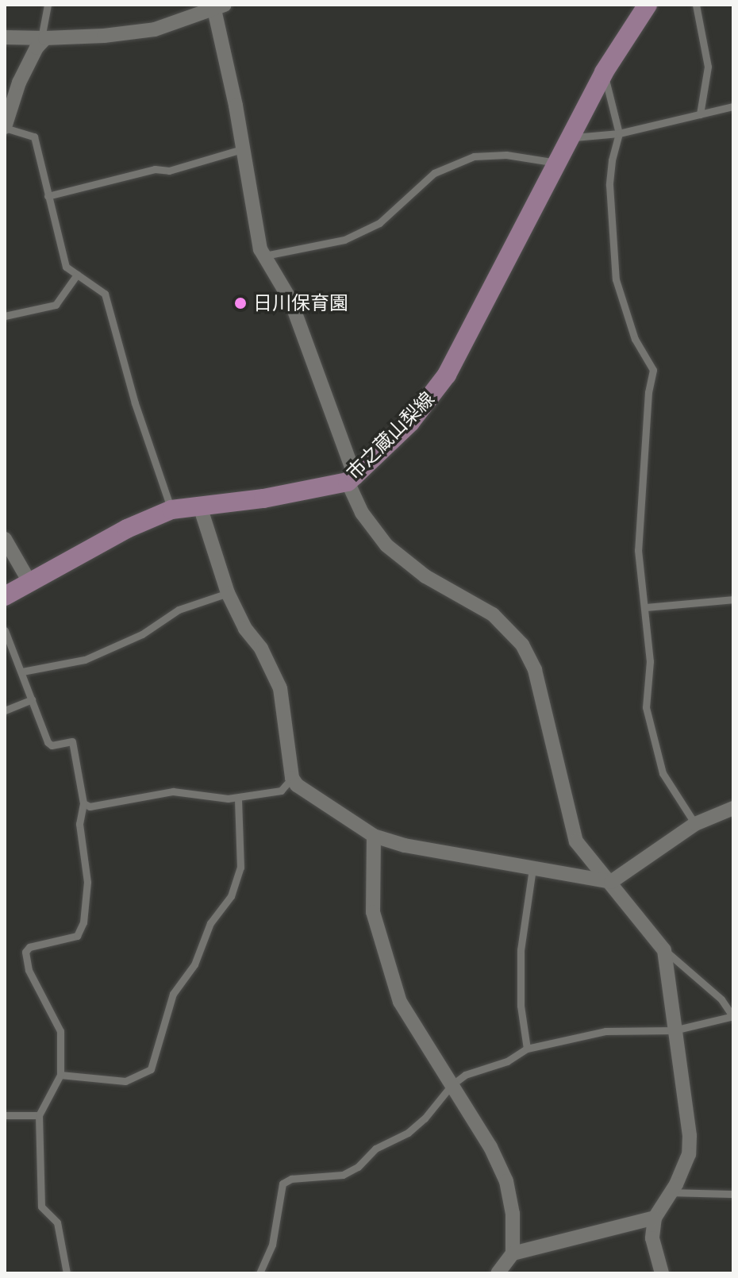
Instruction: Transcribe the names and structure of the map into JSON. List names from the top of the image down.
{
  "streets": {
    "main road": ["市之蔵山梨線"]
  },
  "places": ["日川保育園"]
}
